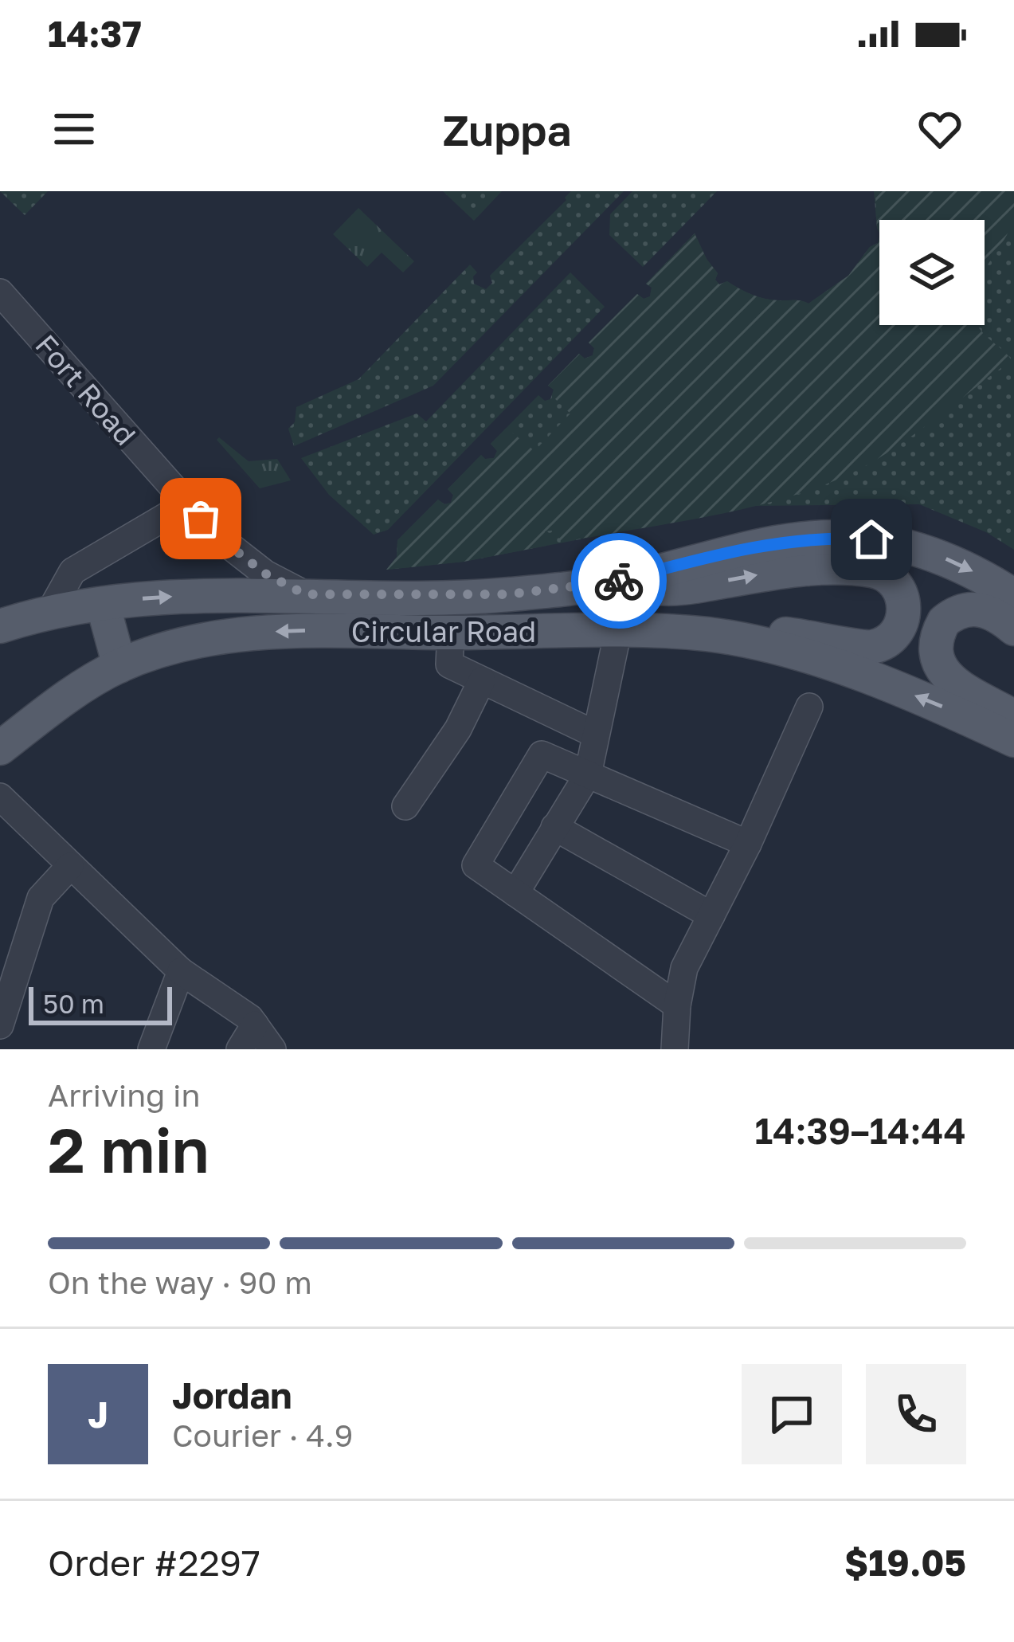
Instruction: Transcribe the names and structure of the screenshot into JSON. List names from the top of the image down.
{
  "streets": {
    "main road": ["Circular Road"],
    "street": ["Fort Road"]
  },
  "crossings": [
    ["Fort Road", "Circular Road"]
  ],
  "scale_bar": "50 m",
  "page": {
    "status": "14:37",
    "header": "Zuppa",
    "scale": "50 m",
    "heading": ["2 min", "Arriving in", "14:39–14:44"],
    "panel": [
      "Jordan",
      "Courier · 4.9",
      "Order #2297",
      "$19.05"
    ],
    "bar": "On the way · 90 m",
    "round": "J"
  }
}
